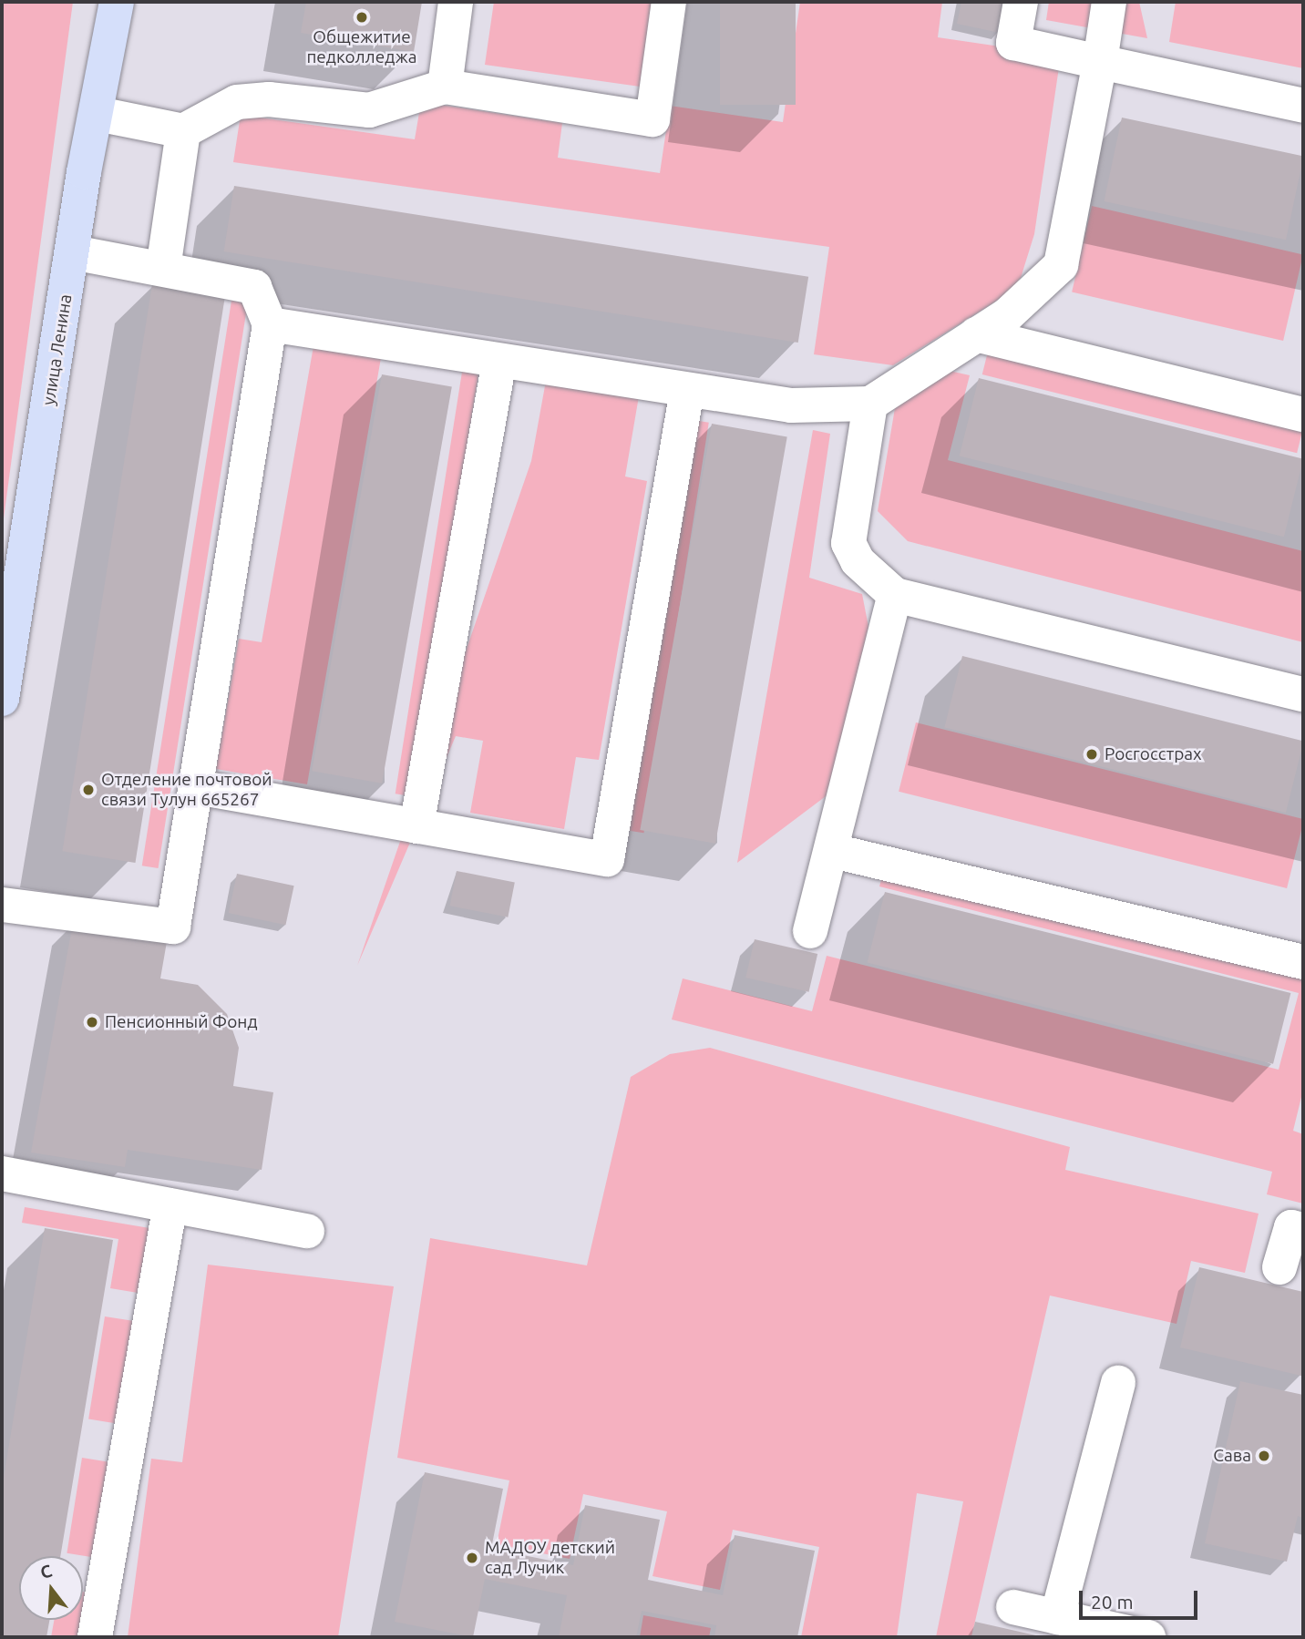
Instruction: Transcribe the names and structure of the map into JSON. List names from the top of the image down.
{
  "streets": {
    "main road": ["улица Ленина"]
  },
  "places": [
    "Общежитие педколледжа",
    "Росгосстрах",
    "Отделение почтовой связи Тулун 665267",
    "Пенсионный Фонд",
    "Сава",
    "МАДОУ детский сад Лучик"
  ],
  "scale_bar": "20 m",
  "north": "top"
}
